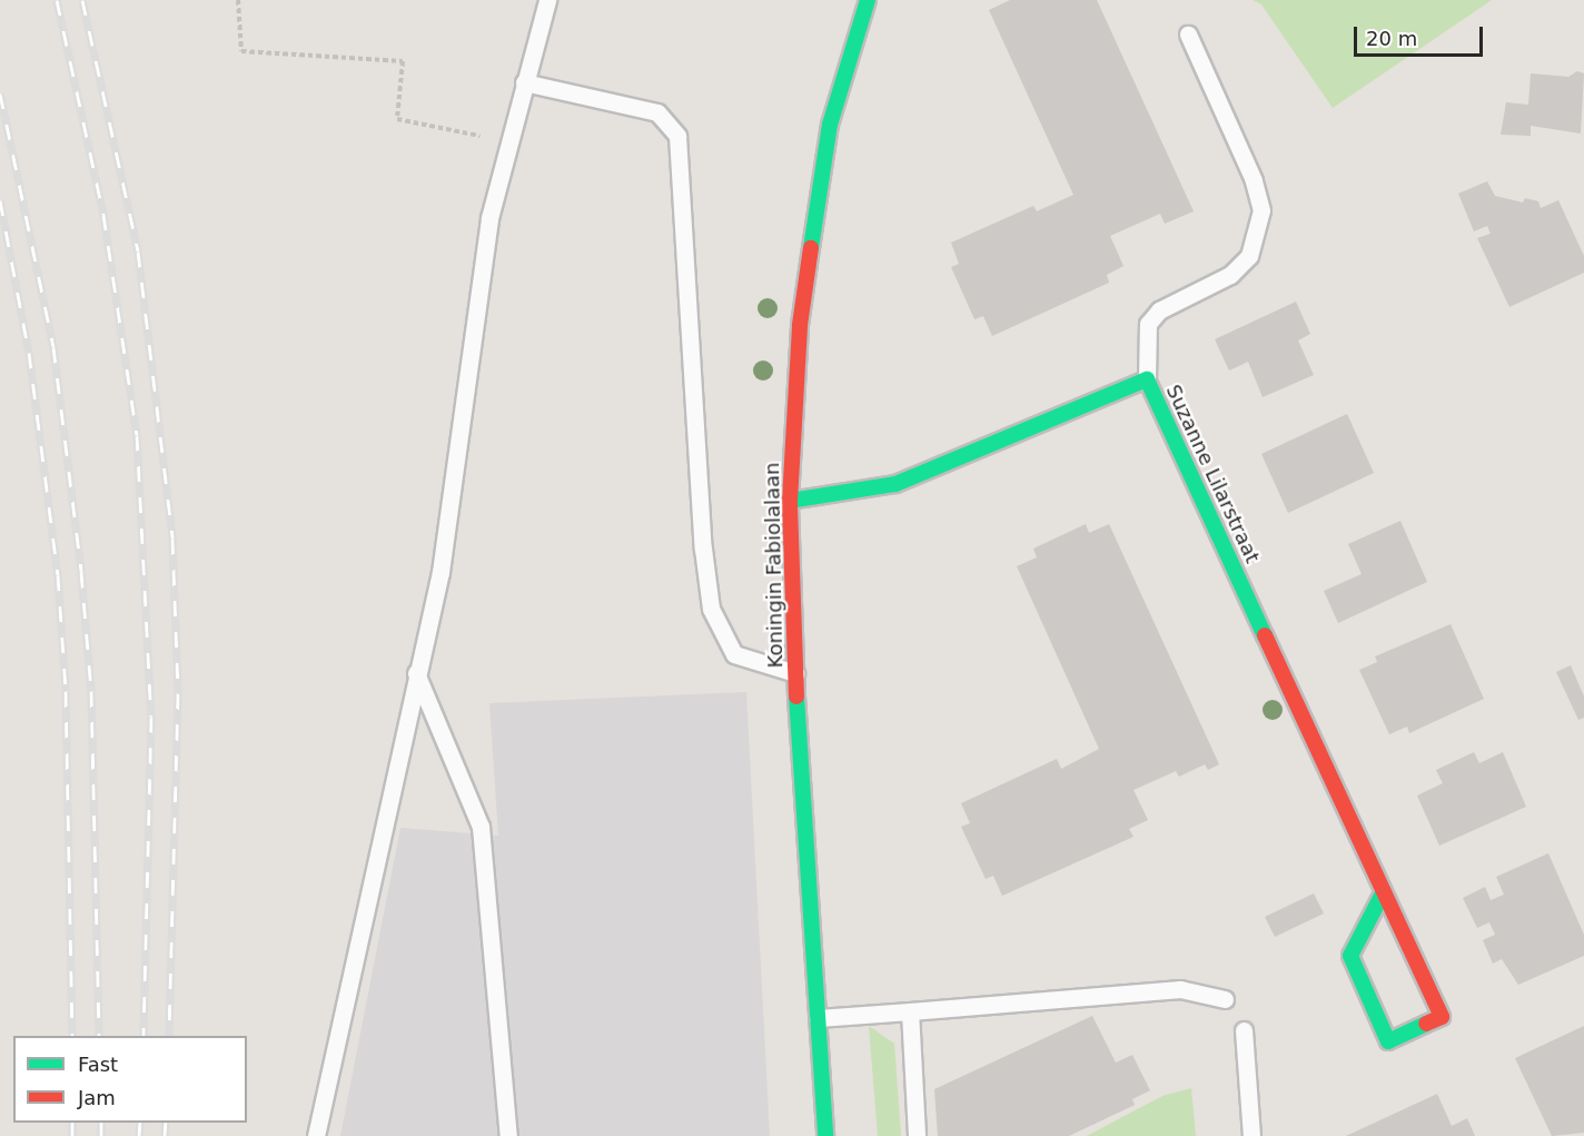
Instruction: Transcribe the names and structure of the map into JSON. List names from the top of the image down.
{
  "streets": {
    "street": ["Suzanne Lilarstraat", "Koningin Fabiolalaan"]
  },
  "crossings": [
    ["Suzanne Lilarstraat", "Koningin Fabiolalaan"]
  ],
  "legend": ["Fast", "Jam"],
  "scale_bar": "20 m"
}
